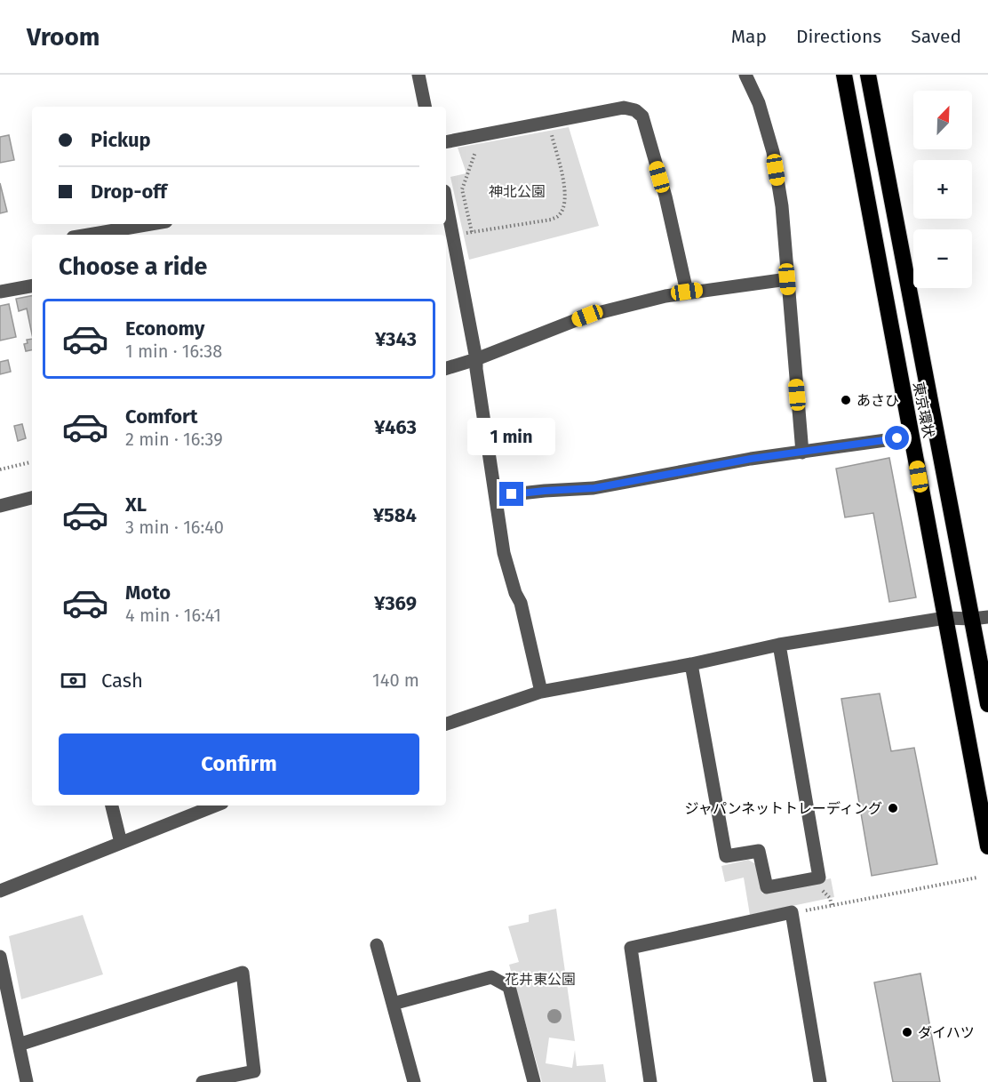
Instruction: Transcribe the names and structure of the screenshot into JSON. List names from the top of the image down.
{
  "streets": {
    "highway": ["東京環状"]
  },
  "parks": ["神北公園", "花井東公園"],
  "places": ["あさひ", "ジャパンネットトレーディング", "ダイハツ"],
  "north": "top right",
  "page": {
    "header": "Vroom",
    "nav": ["Map", "Directions", "Saved"],
    "map_buttons": ["+", "−"],
    "banner": ["Pickup", "Drop-off"],
    "heading": "Choose a ride",
    "list": [
      {
        "name": "Economy",
        "note": "1 min · 16:38",
        "value": "¥343"
      },
      {
        "name": "Comfort",
        "note": "2 min · 16:39",
        "value": "¥463"
      },
      {
        "name": "XL",
        "note": "3 min · 16:40",
        "value": "¥584"
      },
      {
        "name": "Moto",
        "note": "4 min · 16:41",
        "value": "¥369"
      }
    ],
    "bubble": "1 min",
    "pay": ["Cash", "140 m"],
    "buttons": "Confirm"
  }
}
